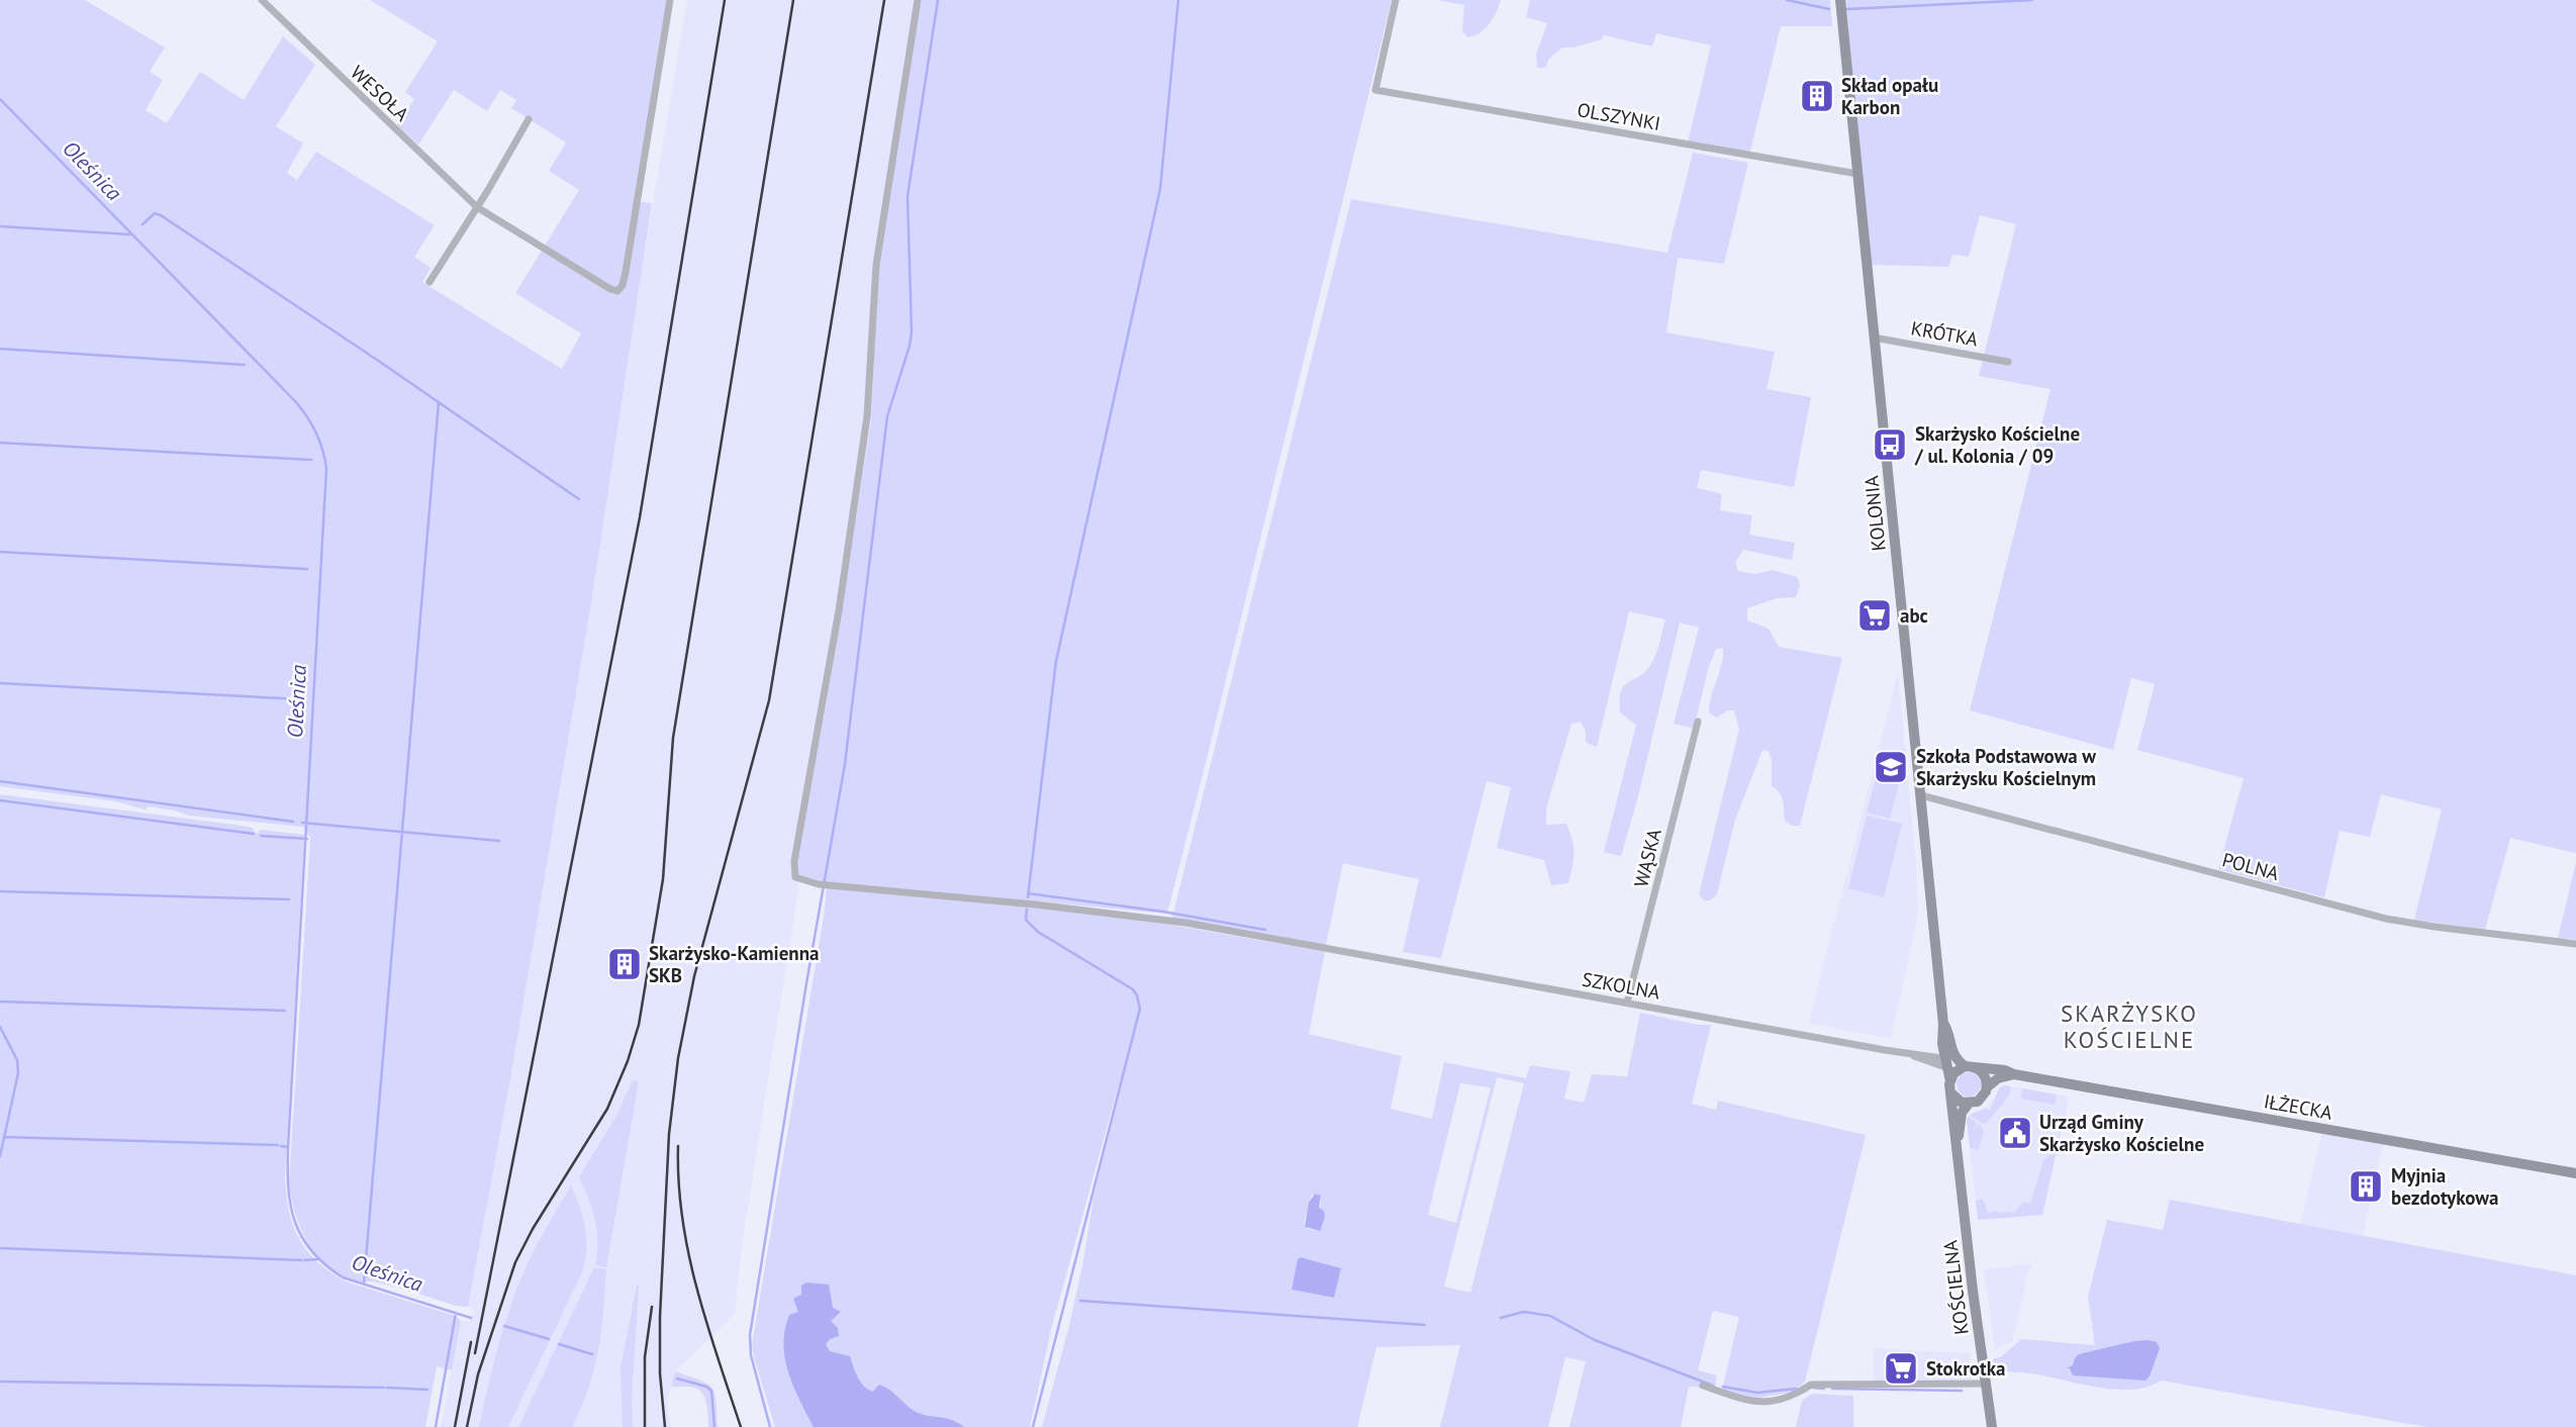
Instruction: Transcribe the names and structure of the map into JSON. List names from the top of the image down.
{
  "streets": {
    "street": [
      "WESOŁA",
      "OLSZYNKI",
      "KRÓTKA",
      "KOLONIA",
      "WĄSKA",
      "POLNA",
      "SZKOLNA",
      "IŁŻECKA",
      "KOŚCIELNA"
    ]
  },
  "crossings": [
    ["OLSZYNKI", "KOLONIA"],
    ["KRÓTKA", "KOLONIA"],
    ["KOLONIA", "POLNA"],
    ["KOLONIA", "SZKOLNA"],
    ["KOLONIA", "IŁŻECKA"],
    ["KOLONIA", "KOŚCIELNA"],
    ["WĄSKA", "SZKOLNA"],
    ["SZKOLNA", "IŁŻECKA"],
    ["SZKOLNA", "KOŚCIELNA"],
    ["IŁŻECKA", "KOŚCIELNA"]
  ],
  "districts": ["SKARŻYSKO KOŚCIELNE"],
  "water": ["Oleśnica"],
  "places": {
    "building": ["Skład opału Karbon", "Skarżysko-Kamienna SKB", "Myjnia bezdotykowa"],
    "bus stop": ["Skarżysko Kościelne / ul. Kolonia / 09"],
    "supermarket": ["abc", "Stokrotka"],
    "school or university": ["Szkoła Podstawowa w Skarżysku Kościelnym"],
    "public building": ["Urząd Gminy Skarżysko Kościelne"]
  }
}
